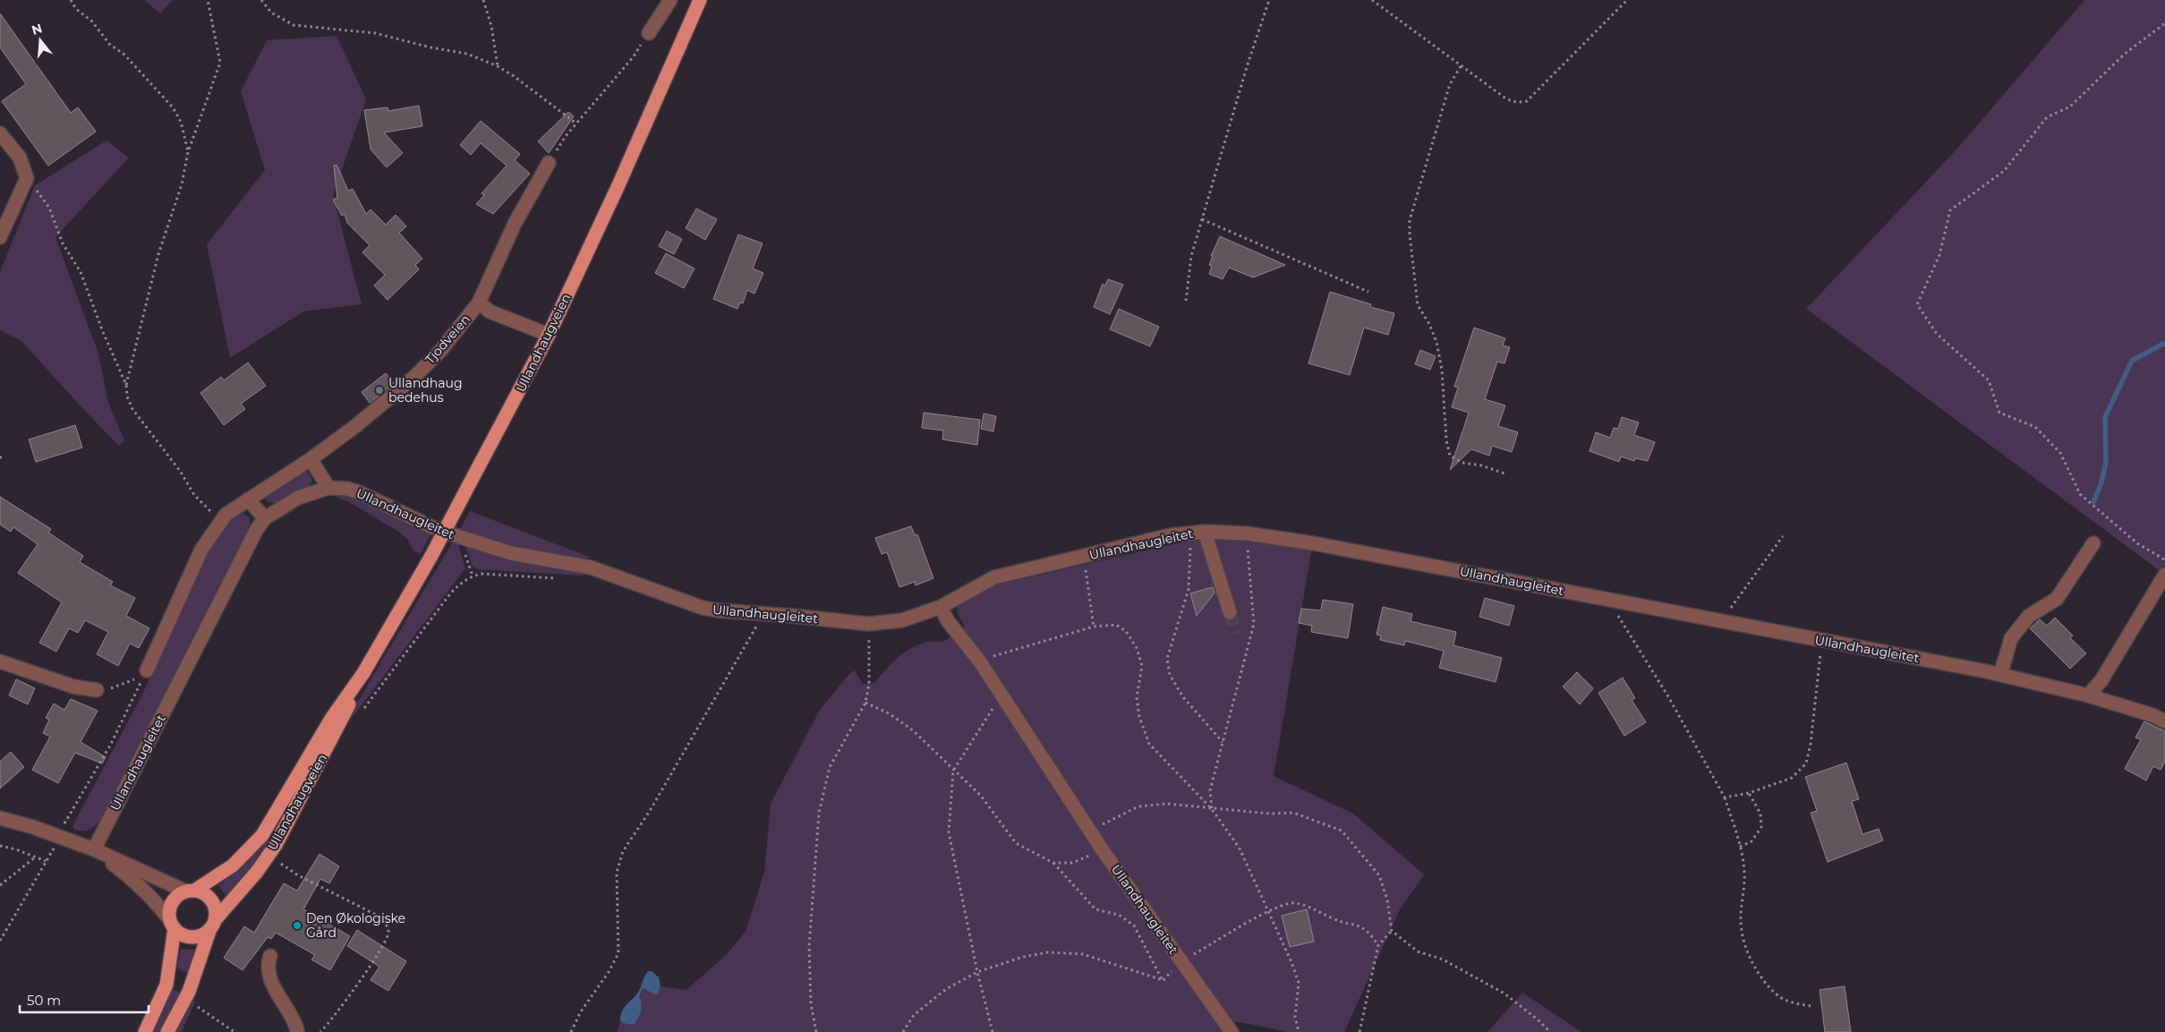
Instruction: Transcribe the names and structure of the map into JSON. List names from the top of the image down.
{
  "streets": {
    "main road": ["Ullandhaugveien"],
    "street": ["Tjodveien", "Ullandhaugleitet"]
  },
  "crossings": [
    ["Tjodveien", "Ullandhaugveien"]
  ],
  "places": ["Ullandhaug bedehus", "Den Økologiske Gård"],
  "scale_bar": "50 m",
  "north": "top"
}
